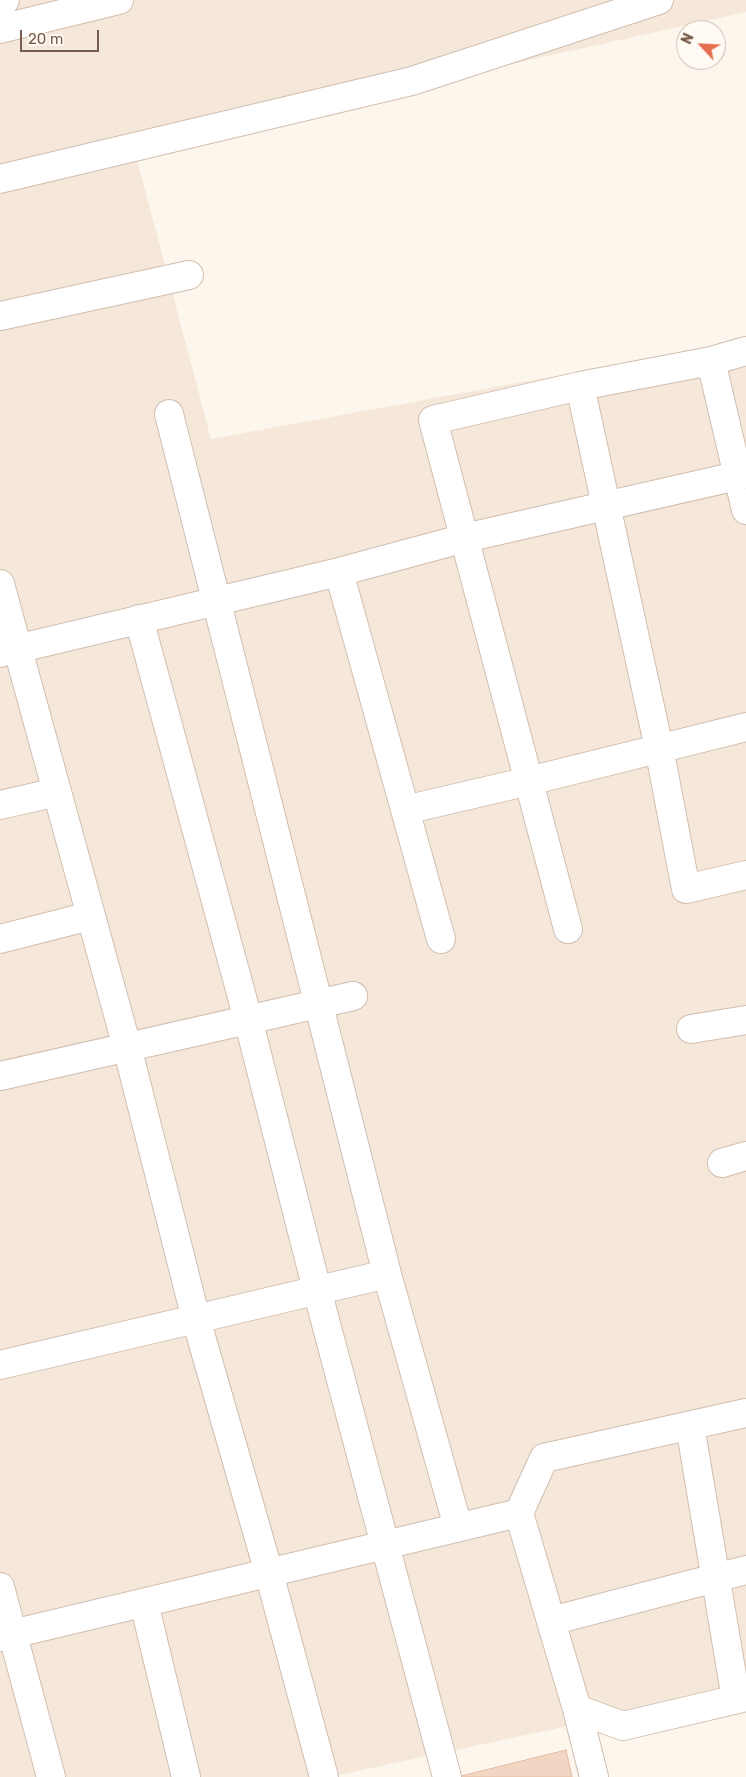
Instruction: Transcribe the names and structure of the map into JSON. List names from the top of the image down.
{
  "scale_bar": "20 m",
  "north": "top left"
}
